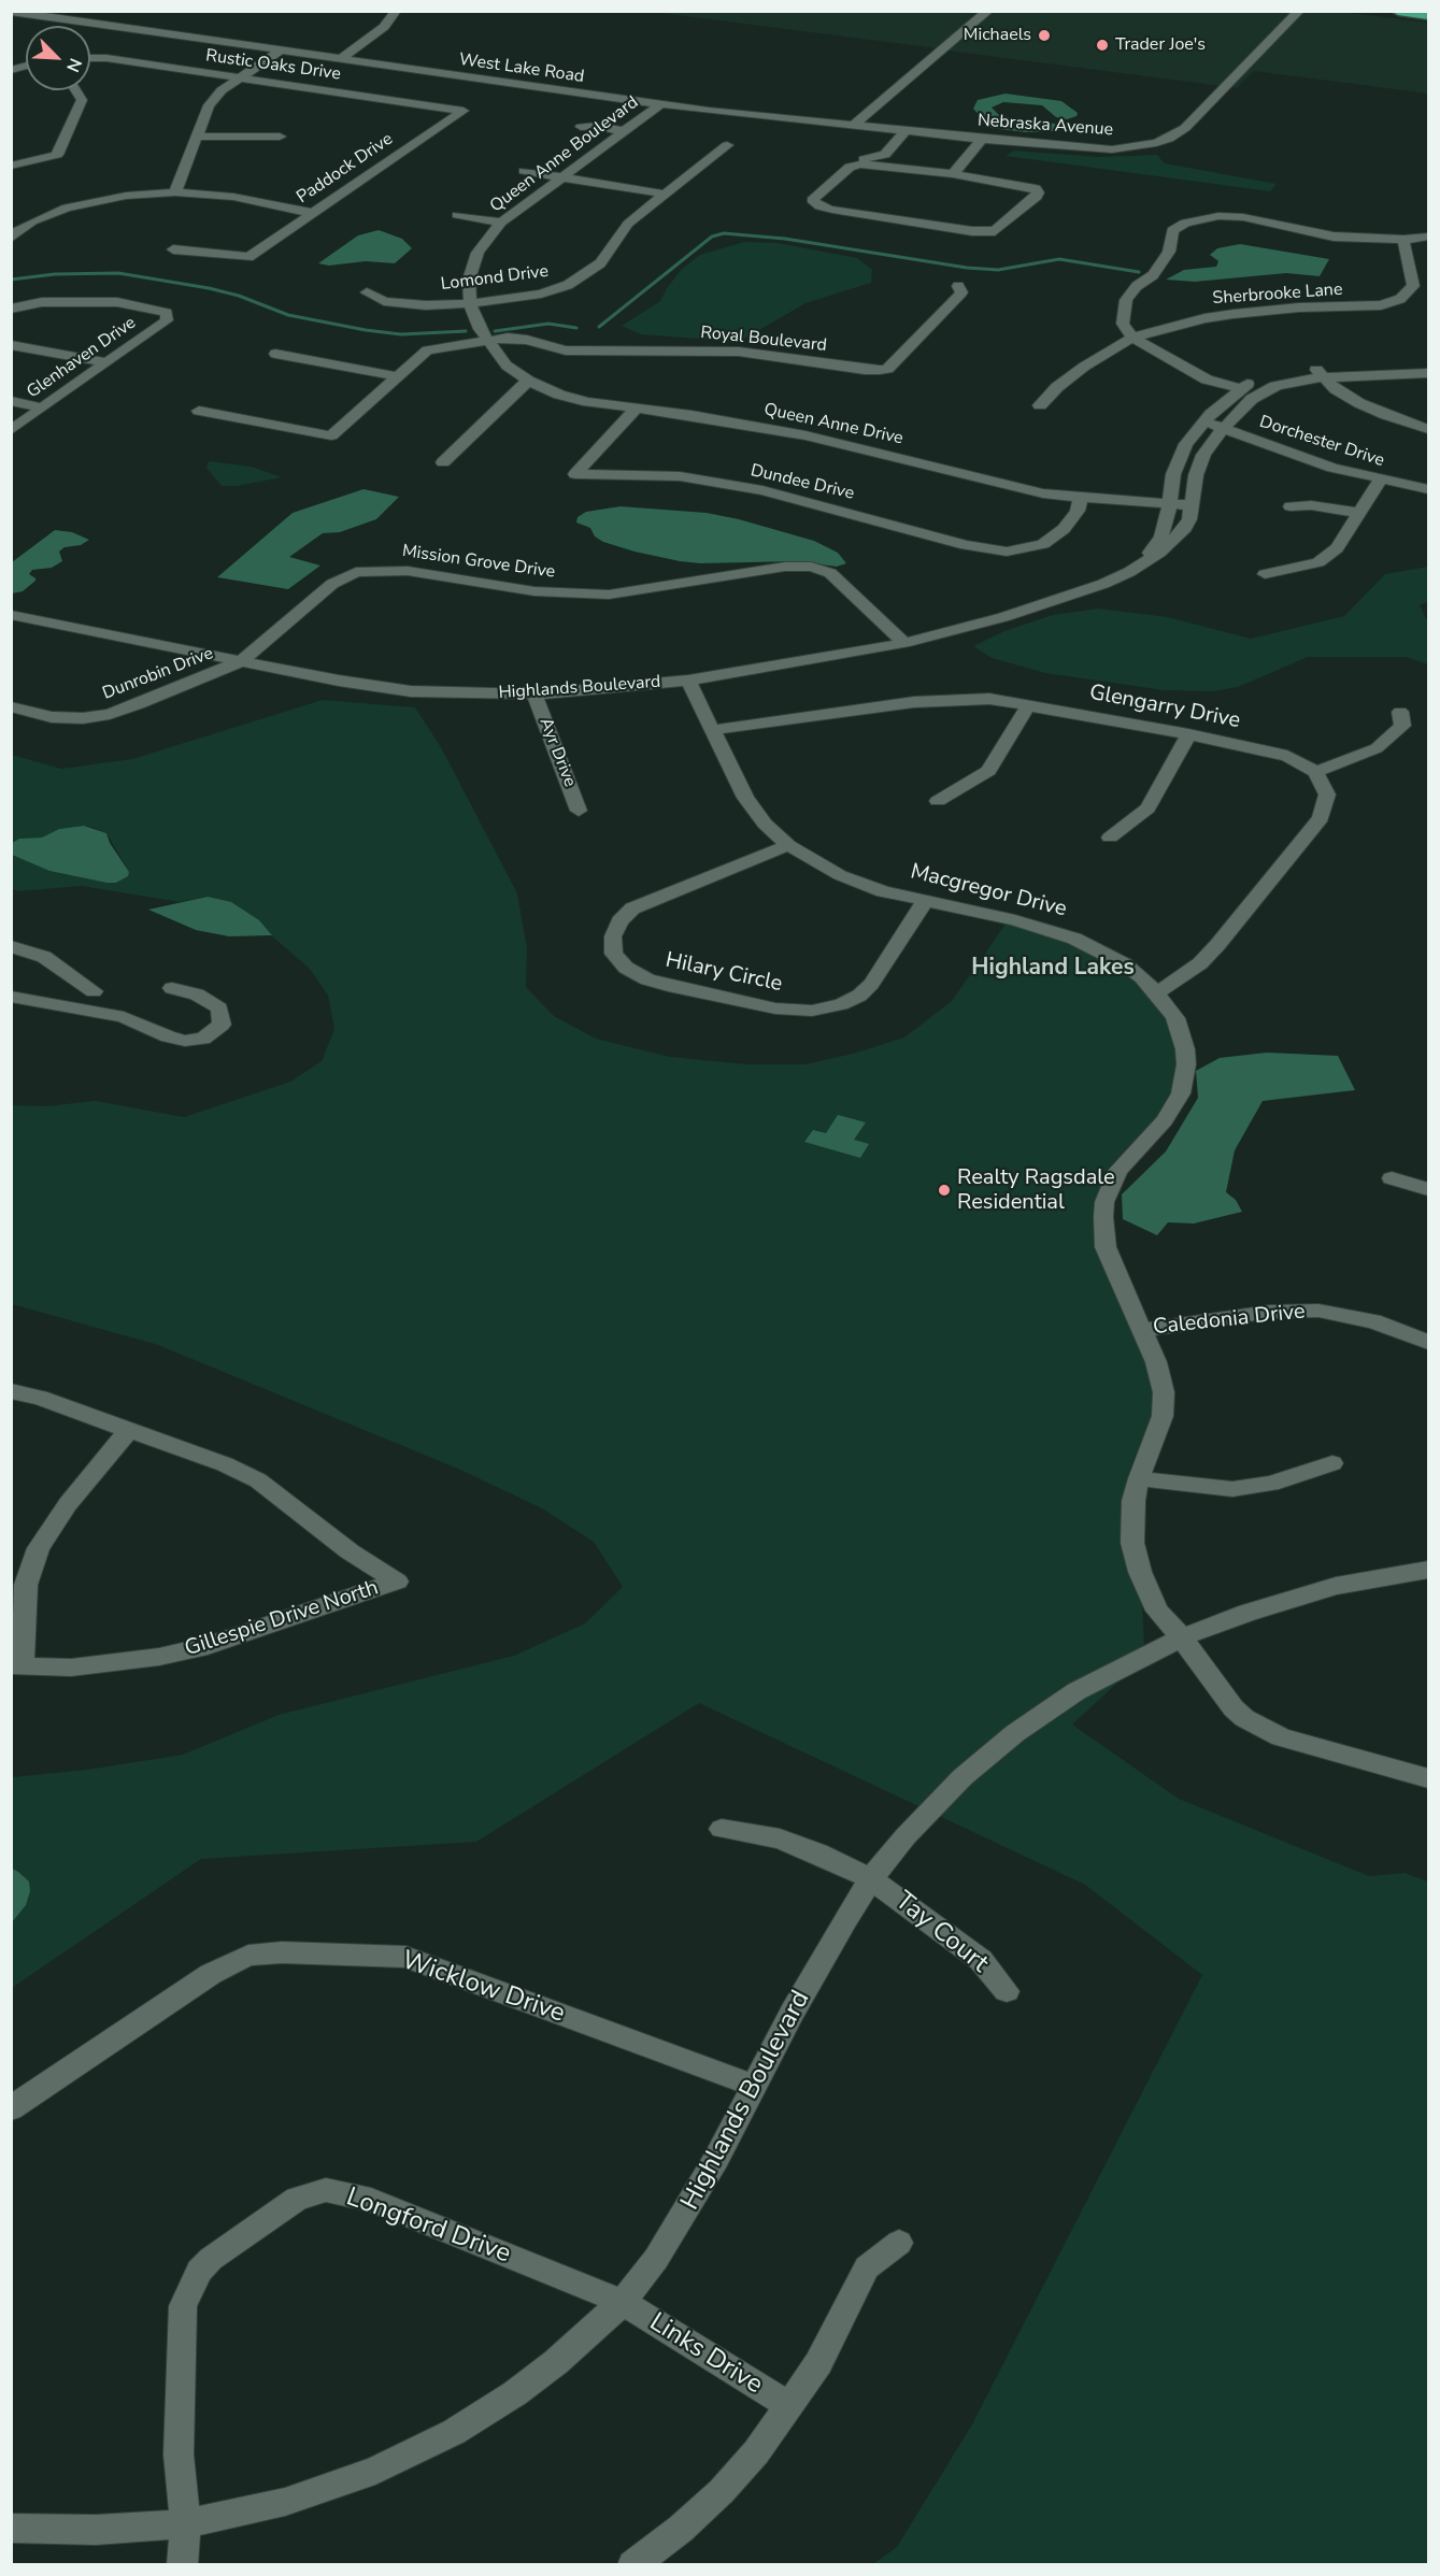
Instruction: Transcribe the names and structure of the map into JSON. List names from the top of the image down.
{
  "streets": {
    "street": [
      "Rustic Oaks Drive",
      "West Lake Road",
      "Nebraska Avenue",
      "Queen Anne Boulevard",
      "Paddock Drive",
      "Lomond Drive",
      "Sherbrooke Lane",
      "Royal Boulevard",
      "Glenhaven Drive",
      "Queen Anne Drive",
      "Dorchester Drive",
      "Dundee Drive",
      "Mission Grove Drive",
      "Dunrobin Drive",
      "Highlands Boulevard",
      "Glengarry Drive",
      "Ayr Drive",
      "Macgregor Drive",
      "Hilary Circle",
      "Caledonia Drive",
      "Gillespie Drive North",
      "Tay Court",
      "Wicklow Drive",
      "Longford Drive",
      "Links Drive"
    ]
  },
  "crossings": [
    ["Rustic Oaks Drive", "Paddock Drive"],
    ["West Lake Road", "Nebraska Avenue"],
    ["West Lake Road", "Queen Anne Boulevard"],
    ["Queen Anne Boulevard", "Lomond Drive"],
    ["Queen Anne Boulevard", "Royal Boulevard"],
    ["Queen Anne Boulevard", "Queen Anne Drive"],
    ["Royal Boulevard", "Queen Anne Drive"],
    ["Queen Anne Drive", "Dundee Drive"],
    ["Queen Anne Drive", "Highlands Boulevard"],
    ["Dorchester Drive", "Highlands Boulevard"],
    ["Mission Grove Drive", "Dunrobin Drive"],
    ["Mission Grove Drive", "Highlands Boulevard"],
    ["Dunrobin Drive", "Highlands Boulevard"],
    ["Highlands Boulevard", "Ayr Drive"],
    ["Highlands Boulevard", "Macgregor Drive"],
    ["Highlands Boulevard", "Tay Court"],
    ["Highlands Boulevard", "Wicklow Drive"],
    ["Highlands Boulevard", "Longford Drive"],
    ["Highlands Boulevard", "Links Drive"],
    ["Glengarry Drive", "Macgregor Drive"],
    ["Macgregor Drive", "Hilary Circle"],
    ["Macgregor Drive", "Caledonia Drive"],
    ["Longford Drive", "Links Drive"]
  ],
  "districts": ["Highland Lakes"],
  "places": ["Michaels", "Trader Joe's", "Realty Ragsdale Residential"],
  "north": "bottom right"
}
